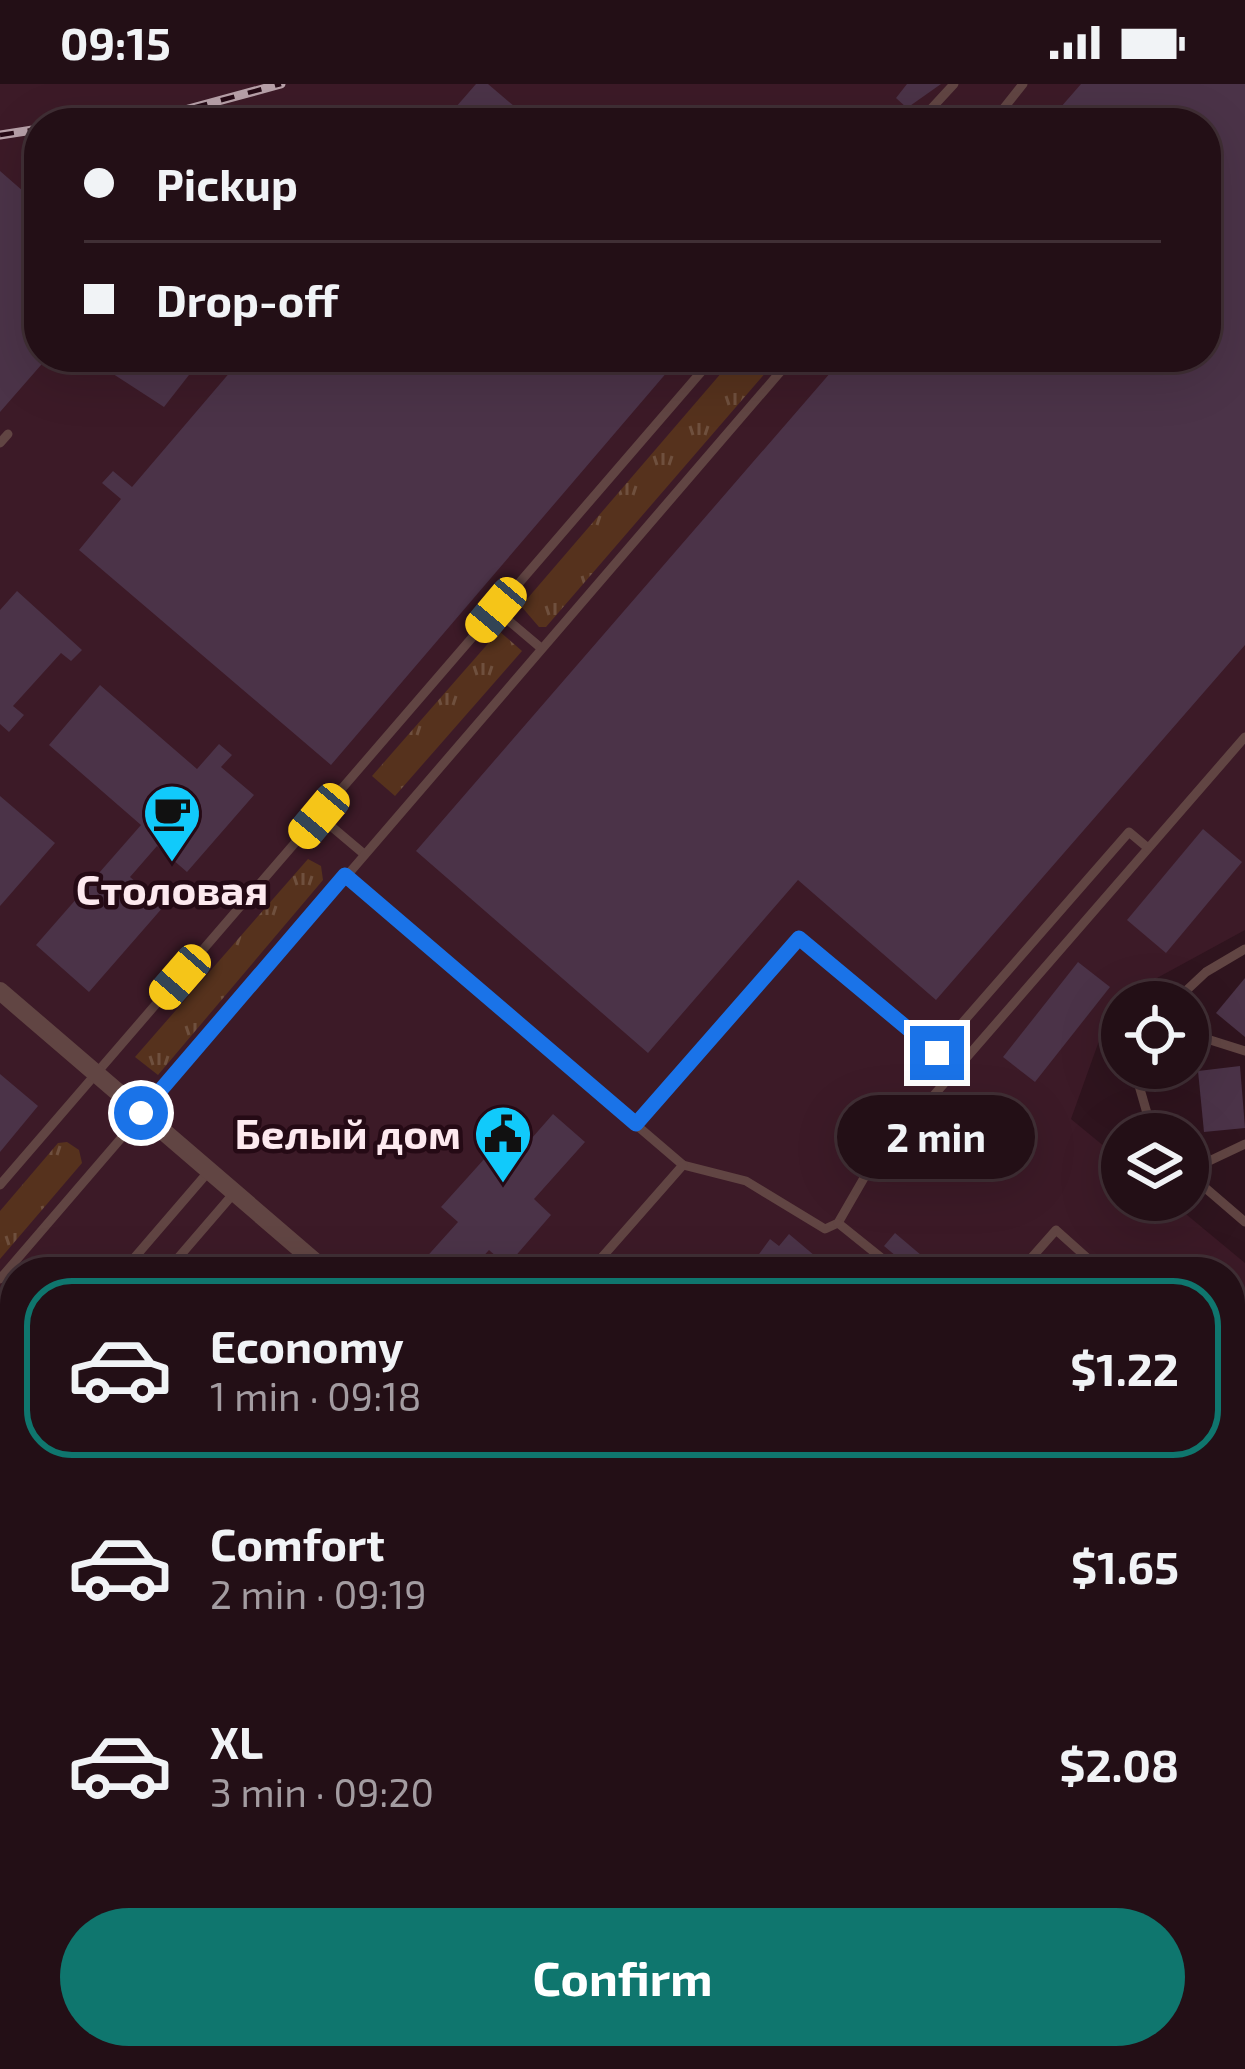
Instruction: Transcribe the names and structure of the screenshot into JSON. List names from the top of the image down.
{
  "places": {
    "cafe": ["Столовая"],
    "public building": ["Белый дом"]
  },
  "page": {
    "status": "09:15",
    "banner": ["Pickup", "Drop-off"],
    "bubble": "2 min",
    "list": [
      {
        "name": "Economy",
        "note": "1 min · 09:18",
        "value": "$1.22"
      },
      {
        "name": "Comfort",
        "note": "2 min · 09:19",
        "value": "$1.65"
      },
      {
        "name": "XL",
        "note": "3 min · 09:20",
        "value": "$2.08"
      }
    ],
    "buttons": "Confirm"
  }
}
